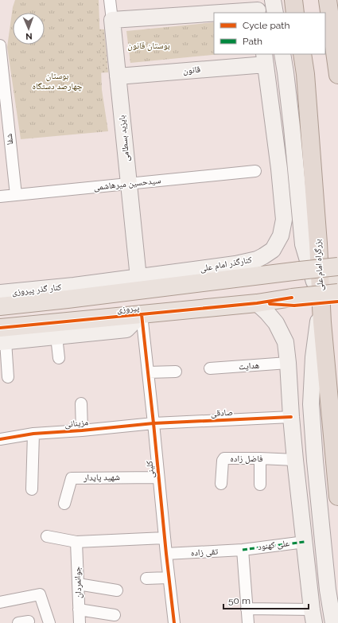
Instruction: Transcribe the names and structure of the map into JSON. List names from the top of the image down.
{
  "streets": {
    "highway": ["بزرگراه امام علی"],
    "main road": [
      "قانون",
      "بایزید بسطامی",
      "کنارگذر امام علی",
      "کنار گذر پیروزی",
      "پیروزی"
    ],
    "street": [
      "شفا",
      "سیدحسین میرهاشمی",
      "هدایت",
      "صادقی",
      "مزینانی",
      "فاضل زاده",
      "کلینی",
      "شهید پایدار",
      "علی کهنود",
      "تقی زاده",
      "جوانمردان"
    ]
  },
  "crossings": [
    ["قانون", "بایزید بسطامی"],
    ["قانون", "کنارگذر امام علی"],
    ["بایزید بسطامی", "سیدحسین میرهاشمی"],
    ["بایزید بسطامی", "کنارگذر امام علی"],
    ["شفا", "سیدحسین میرهاشمی"],
    ["کنارگذر امام علی", "کنار گذر پیروزی"],
    ["کنارگذر امام علی", "پیروزی"],
    ["بزرگراه امام علی", "پیروزی"],
    ["کنار گذر پیروزی", "پیروزی"],
    ["پیروزی", "کلینی"],
    ["صادقی", "مزینانی"],
    ["صادقی", "کلینی"],
    ["مزینانی", "کلینی"],
    ["کلینی", "شهید پایدار"],
    ["کلینی", "تقی زاده"],
    ["علی کهنود", "تقی زاده"]
  ],
  "parks": ["بوستان قانون", "بوستان چهارصد دستگاه"],
  "legend": ["Cycle path", "Path"],
  "scale_bar": "50 m",
  "north": "bottom"
}
